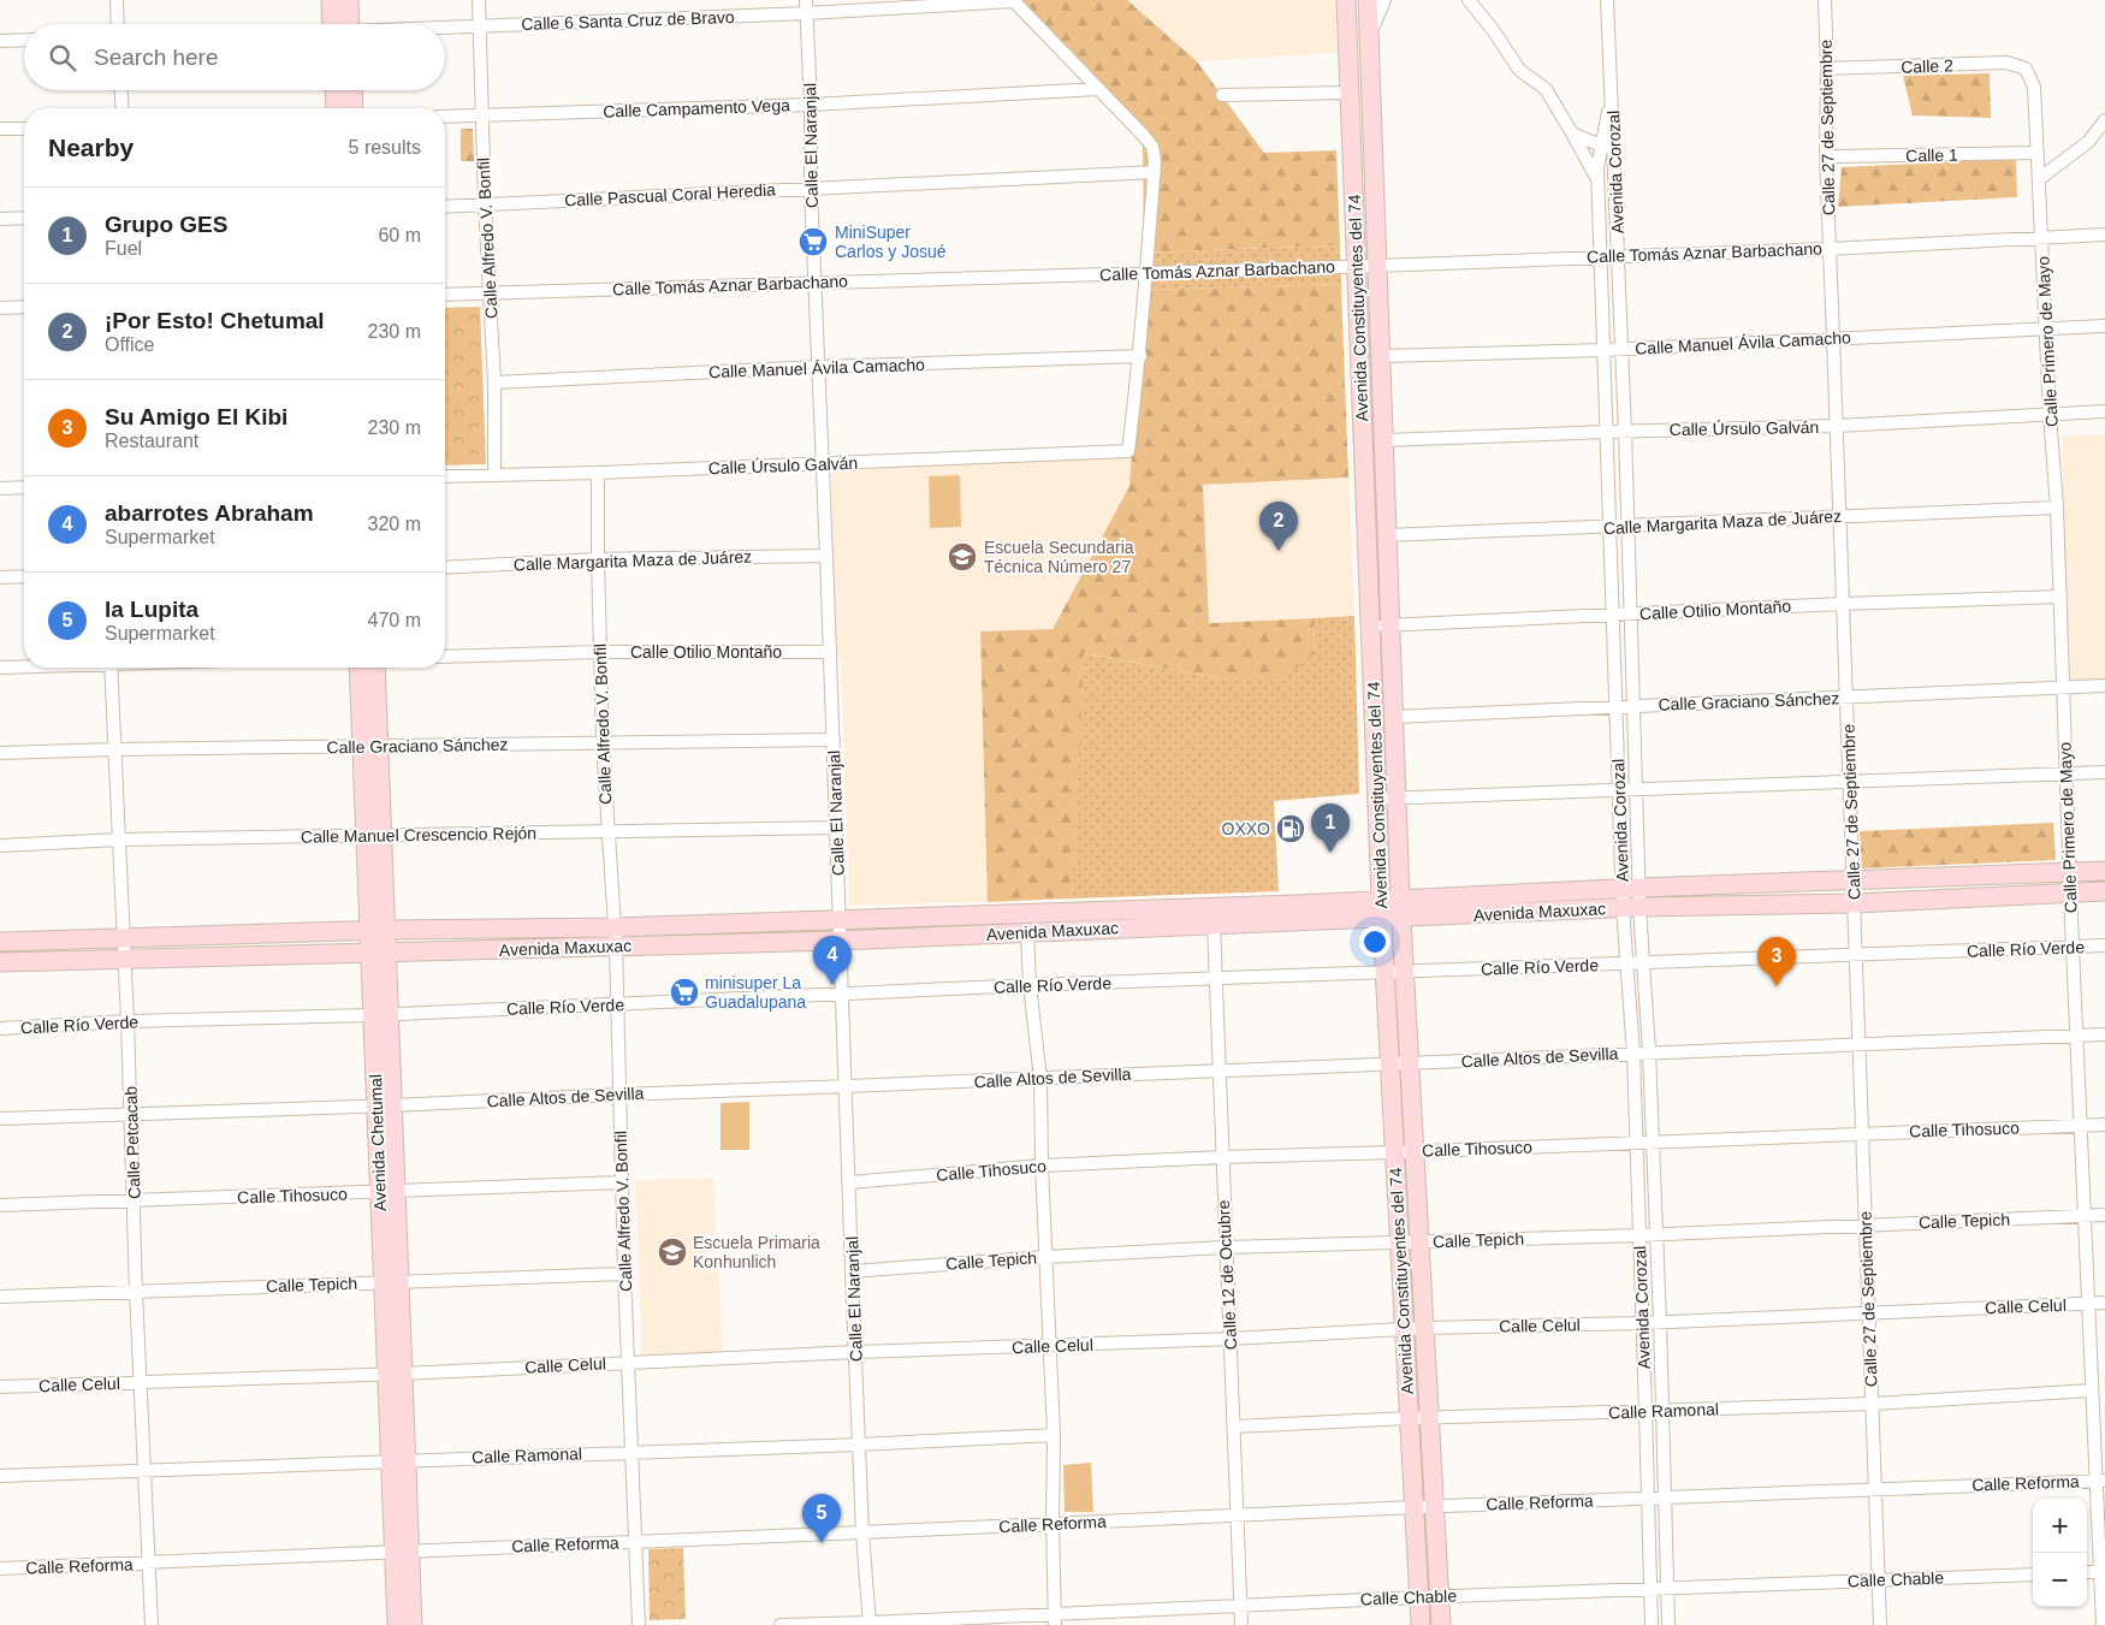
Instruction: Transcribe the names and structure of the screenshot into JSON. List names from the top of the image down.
{
  "streets": {
    "main road": ["Avenida Constituyentes del 74", "Avenida Maxuxac", "Avenida Chetumal"],
    "street": [
      "Calle 6 Santa Cruz de Bravo",
      "Calle 2",
      "Calle Campamento Vega",
      "Calle 27 de Septiembre",
      "Calle El Naranjal",
      "Calle 1",
      "Avenida Corozal",
      "Calle Pascual Coral Heredia",
      "Calle Alfredo V. Bonfil",
      "Calle Tomás Aznar Barbachano",
      "Calle Primero de Mayo",
      "Calle Manuel Ávila Camacho",
      "Calle Úrsulo Galván",
      "Calle Margarita Maza de Juárez",
      "Calle Otilio Montaño",
      "Calle Graciano Sánchez",
      "Calle Manuel Crescencio Rejón",
      "Calle Río Verde",
      "Calle Altos de Sevilla",
      "Calle Tihosuco",
      "Calle Petcacab",
      "Calle Tepich",
      "Calle 12 de Octubre",
      "Calle Celul",
      "Calle Ramonal",
      "Calle Reforma",
      "Calle Chable"
    ]
  },
  "crossings": [
    ["Calle 6 Santa Cruz de Bravo", "Calle El Naranjal"],
    ["Calle 6 Santa Cruz de Bravo", "Calle Alfredo V. Bonfil"],
    ["Calle 2", "Calle 27 de Septiembre"],
    ["Calle 2", "Calle Primero de Mayo"],
    ["Calle Campamento Vega", "Calle El Naranjal"],
    ["Calle Campamento Vega", "Calle Alfredo V. Bonfil"],
    ["Calle 27 de Septiembre", "Calle 1"],
    ["Calle 27 de Septiembre", "Calle Tomás Aznar Barbachano"],
    ["Calle 27 de Septiembre", "Calle Manuel Ávila Camacho"],
    ["Calle 27 de Septiembre", "Calle Úrsulo Galván"],
    ["Calle 27 de Septiembre", "Calle Margarita Maza de Juárez"],
    ["Calle 27 de Septiembre", "Calle Otilio Montaño"],
    ["Calle 27 de Septiembre", "Calle Graciano Sánchez"],
    ["Calle 27 de Septiembre", "Avenida Maxuxac"],
    ["Calle 27 de Septiembre", "Calle Río Verde"],
    ["Calle 27 de Septiembre", "Calle Altos de Sevilla"],
    ["Calle 27 de Septiembre", "Calle Tihosuco"],
    ["Calle 27 de Septiembre", "Calle Tepich"],
    ["Calle 27 de Septiembre", "Calle Celul"],
    ["Calle 27 de Septiembre", "Calle Ramonal"],
    ["Calle 27 de Septiembre", "Calle Reforma"],
    ["Calle 27 de Septiembre", "Calle Chable"],
    ["Calle El Naranjal", "Calle Pascual Coral Heredia"],
    ["Calle El Naranjal", "Calle Tomás Aznar Barbachano"],
    ["Calle El Naranjal", "Calle Manuel Ávila Camacho"],
    ["Calle El Naranjal", "Calle Úrsulo Galván"],
    ["Calle El Naranjal", "Calle Margarita Maza de Juárez"],
    ["Calle El Naranjal", "Calle Otilio Montaño"],
    ["Calle El Naranjal", "Calle Graciano Sánchez"],
    ["Calle El Naranjal", "Calle Manuel Crescencio Rejón"],
    ["Calle El Naranjal", "Avenida Maxuxac"],
    ["Calle El Naranjal", "Calle Río Verde"],
    ["Calle El Naranjal", "Calle Altos de Sevilla"],
    ["Calle El Naranjal", "Calle Tihosuco"],
    ["Calle El Naranjal", "Calle Tepich"],
    ["Calle El Naranjal", "Calle Celul"],
    ["Calle El Naranjal", "Calle Ramonal"],
    ["Calle El Naranjal", "Calle Reforma"],
    ["Calle El Naranjal", "Calle Chable"],
    ["Calle 1", "Calle Primero de Mayo"],
    ["Avenida Corozal", "Calle Tomás Aznar Barbachano"],
    ["Avenida Corozal", "Calle Manuel Ávila Camacho"],
    ["Avenida Corozal", "Calle Úrsulo Galván"],
    ["Avenida Corozal", "Calle Margarita Maza de Juárez"],
    ["Avenida Corozal", "Calle Otilio Montaño"],
    ["Avenida Corozal", "Calle Graciano Sánchez"],
    ["Avenida Corozal", "Avenida Maxuxac"],
    ["Avenida Corozal", "Calle Río Verde"],
    ["Avenida Corozal", "Calle Altos de Sevilla"],
    ["Avenida Corozal", "Calle Tihosuco"],
    ["Avenida Corozal", "Calle Tepich"],
    ["Avenida Corozal", "Calle Celul"],
    ["Avenida Corozal", "Calle Ramonal"],
    ["Avenida Corozal", "Calle Reforma"],
    ["Avenida Corozal", "Calle Chable"],
    ["Calle Pascual Coral Heredia", "Calle Alfredo V. Bonfil"],
    ["Calle Alfredo V. Bonfil", "Calle Tomás Aznar Barbachano"],
    ["Calle Alfredo V. Bonfil", "Calle Manuel Ávila Camacho"],
    ["Calle Alfredo V. Bonfil", "Calle Úrsulo Galván"],
    ["Calle Alfredo V. Bonfil", "Calle Margarita Maza de Juárez"],
    ["Calle Alfredo V. Bonfil", "Calle Otilio Montaño"],
    ["Calle Alfredo V. Bonfil", "Calle Graciano Sánchez"],
    ["Calle Alfredo V. Bonfil", "Calle Manuel Crescencio Rejón"],
    ["Calle Alfredo V. Bonfil", "Avenida Maxuxac"],
    ["Calle Alfredo V. Bonfil", "Calle Río Verde"],
    ["Calle Alfredo V. Bonfil", "Calle Altos de Sevilla"],
    ["Calle Alfredo V. Bonfil", "Calle Tihosuco"],
    ["Calle Alfredo V. Bonfil", "Calle Tepich"],
    ["Calle Alfredo V. Bonfil", "Calle Celul"],
    ["Calle Alfredo V. Bonfil", "Calle Ramonal"],
    ["Calle Alfredo V. Bonfil", "Calle Reforma"],
    ["Calle Tomás Aznar Barbachano", "Avenida Constituyentes del 74"],
    ["Calle Tomás Aznar Barbachano", "Calle Primero de Mayo"],
    ["Avenida Constituyentes del 74", "Calle Manuel Ávila Camacho"],
    ["Avenida Constituyentes del 74", "Calle Úrsulo Galván"],
    ["Avenida Constituyentes del 74", "Calle Margarita Maza de Juárez"],
    ["Avenida Constituyentes del 74", "Calle Otilio Montaño"],
    ["Avenida Constituyentes del 74", "Calle Graciano Sánchez"],
    ["Avenida Constituyentes del 74", "Avenida Maxuxac"],
    ["Avenida Constituyentes del 74", "Calle Río Verde"],
    ["Avenida Constituyentes del 74", "Calle Altos de Sevilla"],
    ["Avenida Constituyentes del 74", "Calle Tihosuco"],
    ["Avenida Constituyentes del 74", "Calle Tepich"],
    ["Avenida Constituyentes del 74", "Calle Celul"],
    ["Avenida Constituyentes del 74", "Calle Ramonal"],
    ["Avenida Constituyentes del 74", "Calle Reforma"],
    ["Avenida Constituyentes del 74", "Calle Chable"],
    ["Calle Primero de Mayo", "Calle Manuel Ávila Camacho"],
    ["Calle Primero de Mayo", "Calle Úrsulo Galván"],
    ["Calle Primero de Mayo", "Calle Margarita Maza de Juárez"],
    ["Calle Primero de Mayo", "Calle Otilio Montaño"],
    ["Calle Primero de Mayo", "Calle Graciano Sánchez"],
    ["Calle Primero de Mayo", "Avenida Maxuxac"],
    ["Calle Primero de Mayo", "Calle Río Verde"],
    ["Calle Primero de Mayo", "Calle Altos de Sevilla"],
    ["Calle Primero de Mayo", "Calle Tihosuco"],
    ["Calle Primero de Mayo", "Calle Tepich"],
    ["Calle Primero de Mayo", "Calle Celul"],
    ["Calle Primero de Mayo", "Calle Ramonal"],
    ["Calle Primero de Mayo", "Calle Reforma"],
    ["Calle Manuel Ávila Camacho", "Calle Úrsulo Galván"],
    ["Calle Graciano Sánchez", "Calle Petcacab"],
    ["Calle Graciano Sánchez", "Avenida Chetumal"],
    ["Calle Manuel Crescencio Rejón", "Calle Petcacab"],
    ["Calle Manuel Crescencio Rejón", "Avenida Chetumal"],
    ["Avenida Maxuxac", "Calle Petcacab"],
    ["Avenida Maxuxac", "Avenida Chetumal"],
    ["Avenida Maxuxac", "Calle 12 de Octubre"],
    ["Calle Río Verde", "Calle Petcacab"],
    ["Calle Río Verde", "Avenida Chetumal"],
    ["Calle Río Verde", "Calle 12 de Octubre"],
    ["Calle Altos de Sevilla", "Calle Petcacab"],
    ["Calle Altos de Sevilla", "Avenida Chetumal"],
    ["Calle Altos de Sevilla", "Calle 12 de Octubre"],
    ["Calle Tihosuco", "Calle Petcacab"],
    ["Calle Tihosuco", "Avenida Chetumal"],
    ["Calle Tihosuco", "Calle 12 de Octubre"],
    ["Calle Petcacab", "Calle Tepich"],
    ["Calle Petcacab", "Calle Celul"],
    ["Calle Petcacab", "Calle Ramonal"],
    ["Calle Petcacab", "Calle Reforma"],
    ["Avenida Chetumal", "Calle Tepich"],
    ["Avenida Chetumal", "Calle Celul"],
    ["Avenida Chetumal", "Calle Ramonal"],
    ["Avenida Chetumal", "Calle Reforma"],
    ["Calle Tepich", "Calle 12 de Octubre"],
    ["Calle 12 de Octubre", "Calle Celul"],
    ["Calle 12 de Octubre", "Calle Ramonal"],
    ["Calle 12 de Octubre", "Calle Reforma"],
    ["Calle 12 de Octubre", "Calle Chable"]
  ],
  "places": {
    "supermarket": ["MiniSuper Carlos y Josué", "minisuper La Guadalupana"],
    "school or university": ["Escuela Secundaria Técnica Número 27", "Escuela Primaria Konhunlich"],
    "fuel station": ["OXXO"]
  },
  "page": {
    "search": "Search here",
    "heading": ["Nearby", "5 results"],
    "list": [
      {
        "mark": "1",
        "name": "Grupo GES",
        "note": "Fuel",
        "value": "60 m"
      },
      {
        "mark": "2",
        "name": "¡Por Esto! Chetumal",
        "note": "Office",
        "value": "230 m"
      },
      {
        "mark": "3",
        "name": "Su Amigo El Kibi",
        "note": "Restaurant",
        "value": "230 m"
      },
      {
        "mark": "4",
        "name": "abarrotes Abraham",
        "note": "Supermarket",
        "value": "320 m"
      },
      {
        "mark": "5",
        "name": "la Lupita",
        "note": "Supermarket",
        "value": "470 m"
      }
    ],
    "pins": [
      "2",
      "1",
      "4",
      "3",
      "5"
    ],
    "map_buttons": ["+", "−"]
  }
}
